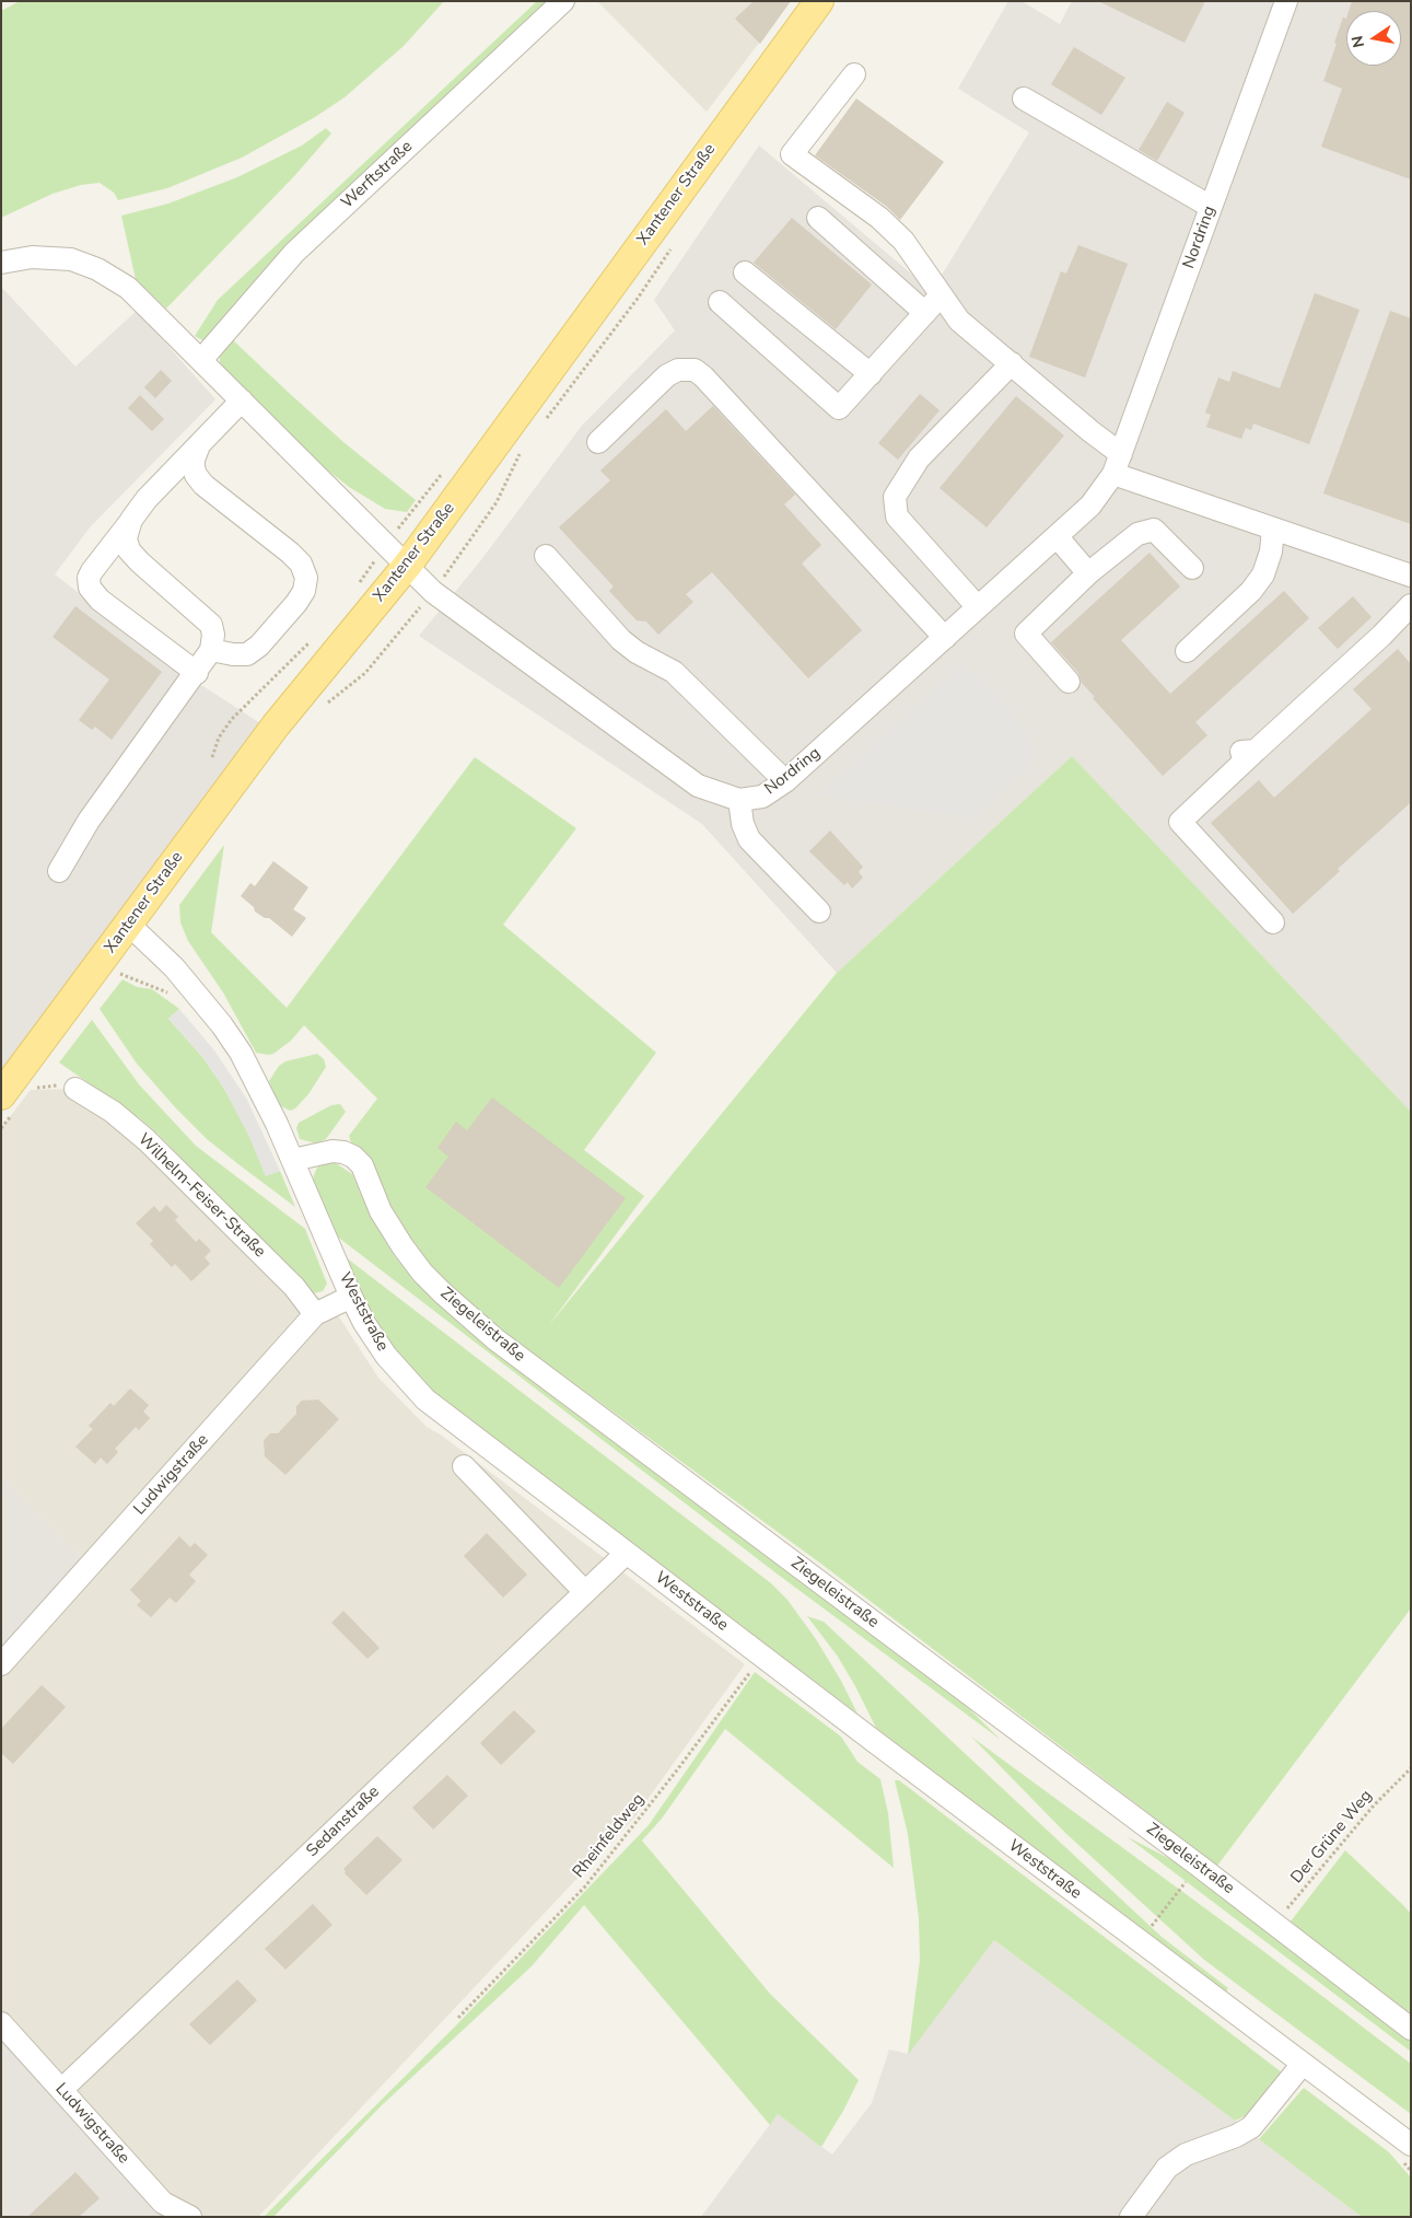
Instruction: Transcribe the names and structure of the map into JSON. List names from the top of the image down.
{
  "streets": {
    "main road": ["Xantener Straße"],
    "street": [
      "Werftstraße",
      "Nordring",
      "Wilhelm-Feiser-Straße",
      "Weststraße",
      "Ziegeleistraße",
      "Ludwigstraße",
      "Sedanstraße"
    ],
    "path": ["Rheinfeldweg", "Der Grüne Weg"]
  },
  "crossings": [
    ["Xantener Straße", "Nordring"],
    ["Xantener Straße", "Weststraße"],
    ["Wilhelm-Feiser-Straße", "Ludwigstraße"],
    ["Weststraße", "Ziegeleistraße"],
    ["Weststraße", "Ludwigstraße"],
    ["Weststraße", "Sedanstraße"],
    ["Weststraße", "Rheinfeldweg"],
    ["Ziegeleistraße", "Der Grüne Weg"],
    ["Ludwigstraße", "Sedanstraße"]
  ],
  "north": "left"
}
